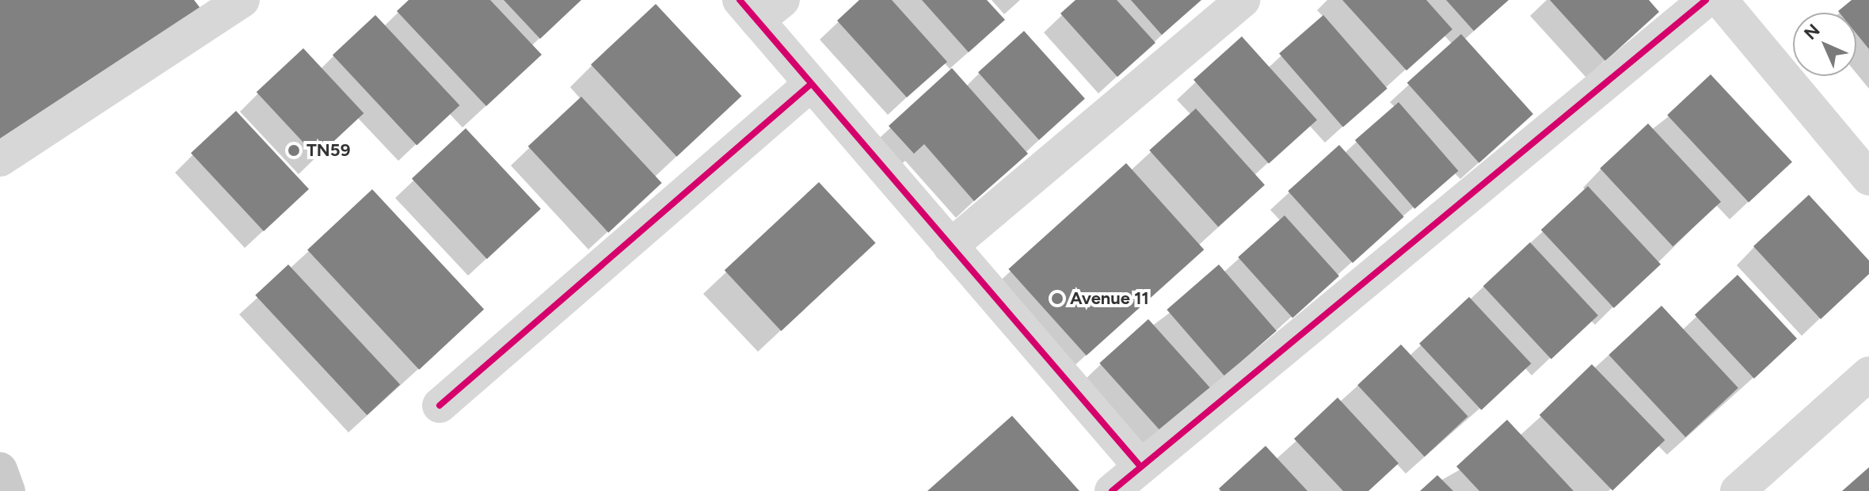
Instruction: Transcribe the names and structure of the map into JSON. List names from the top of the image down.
{
  "places": ["TN59", "Avenue 11"],
  "north": "top left"
}
